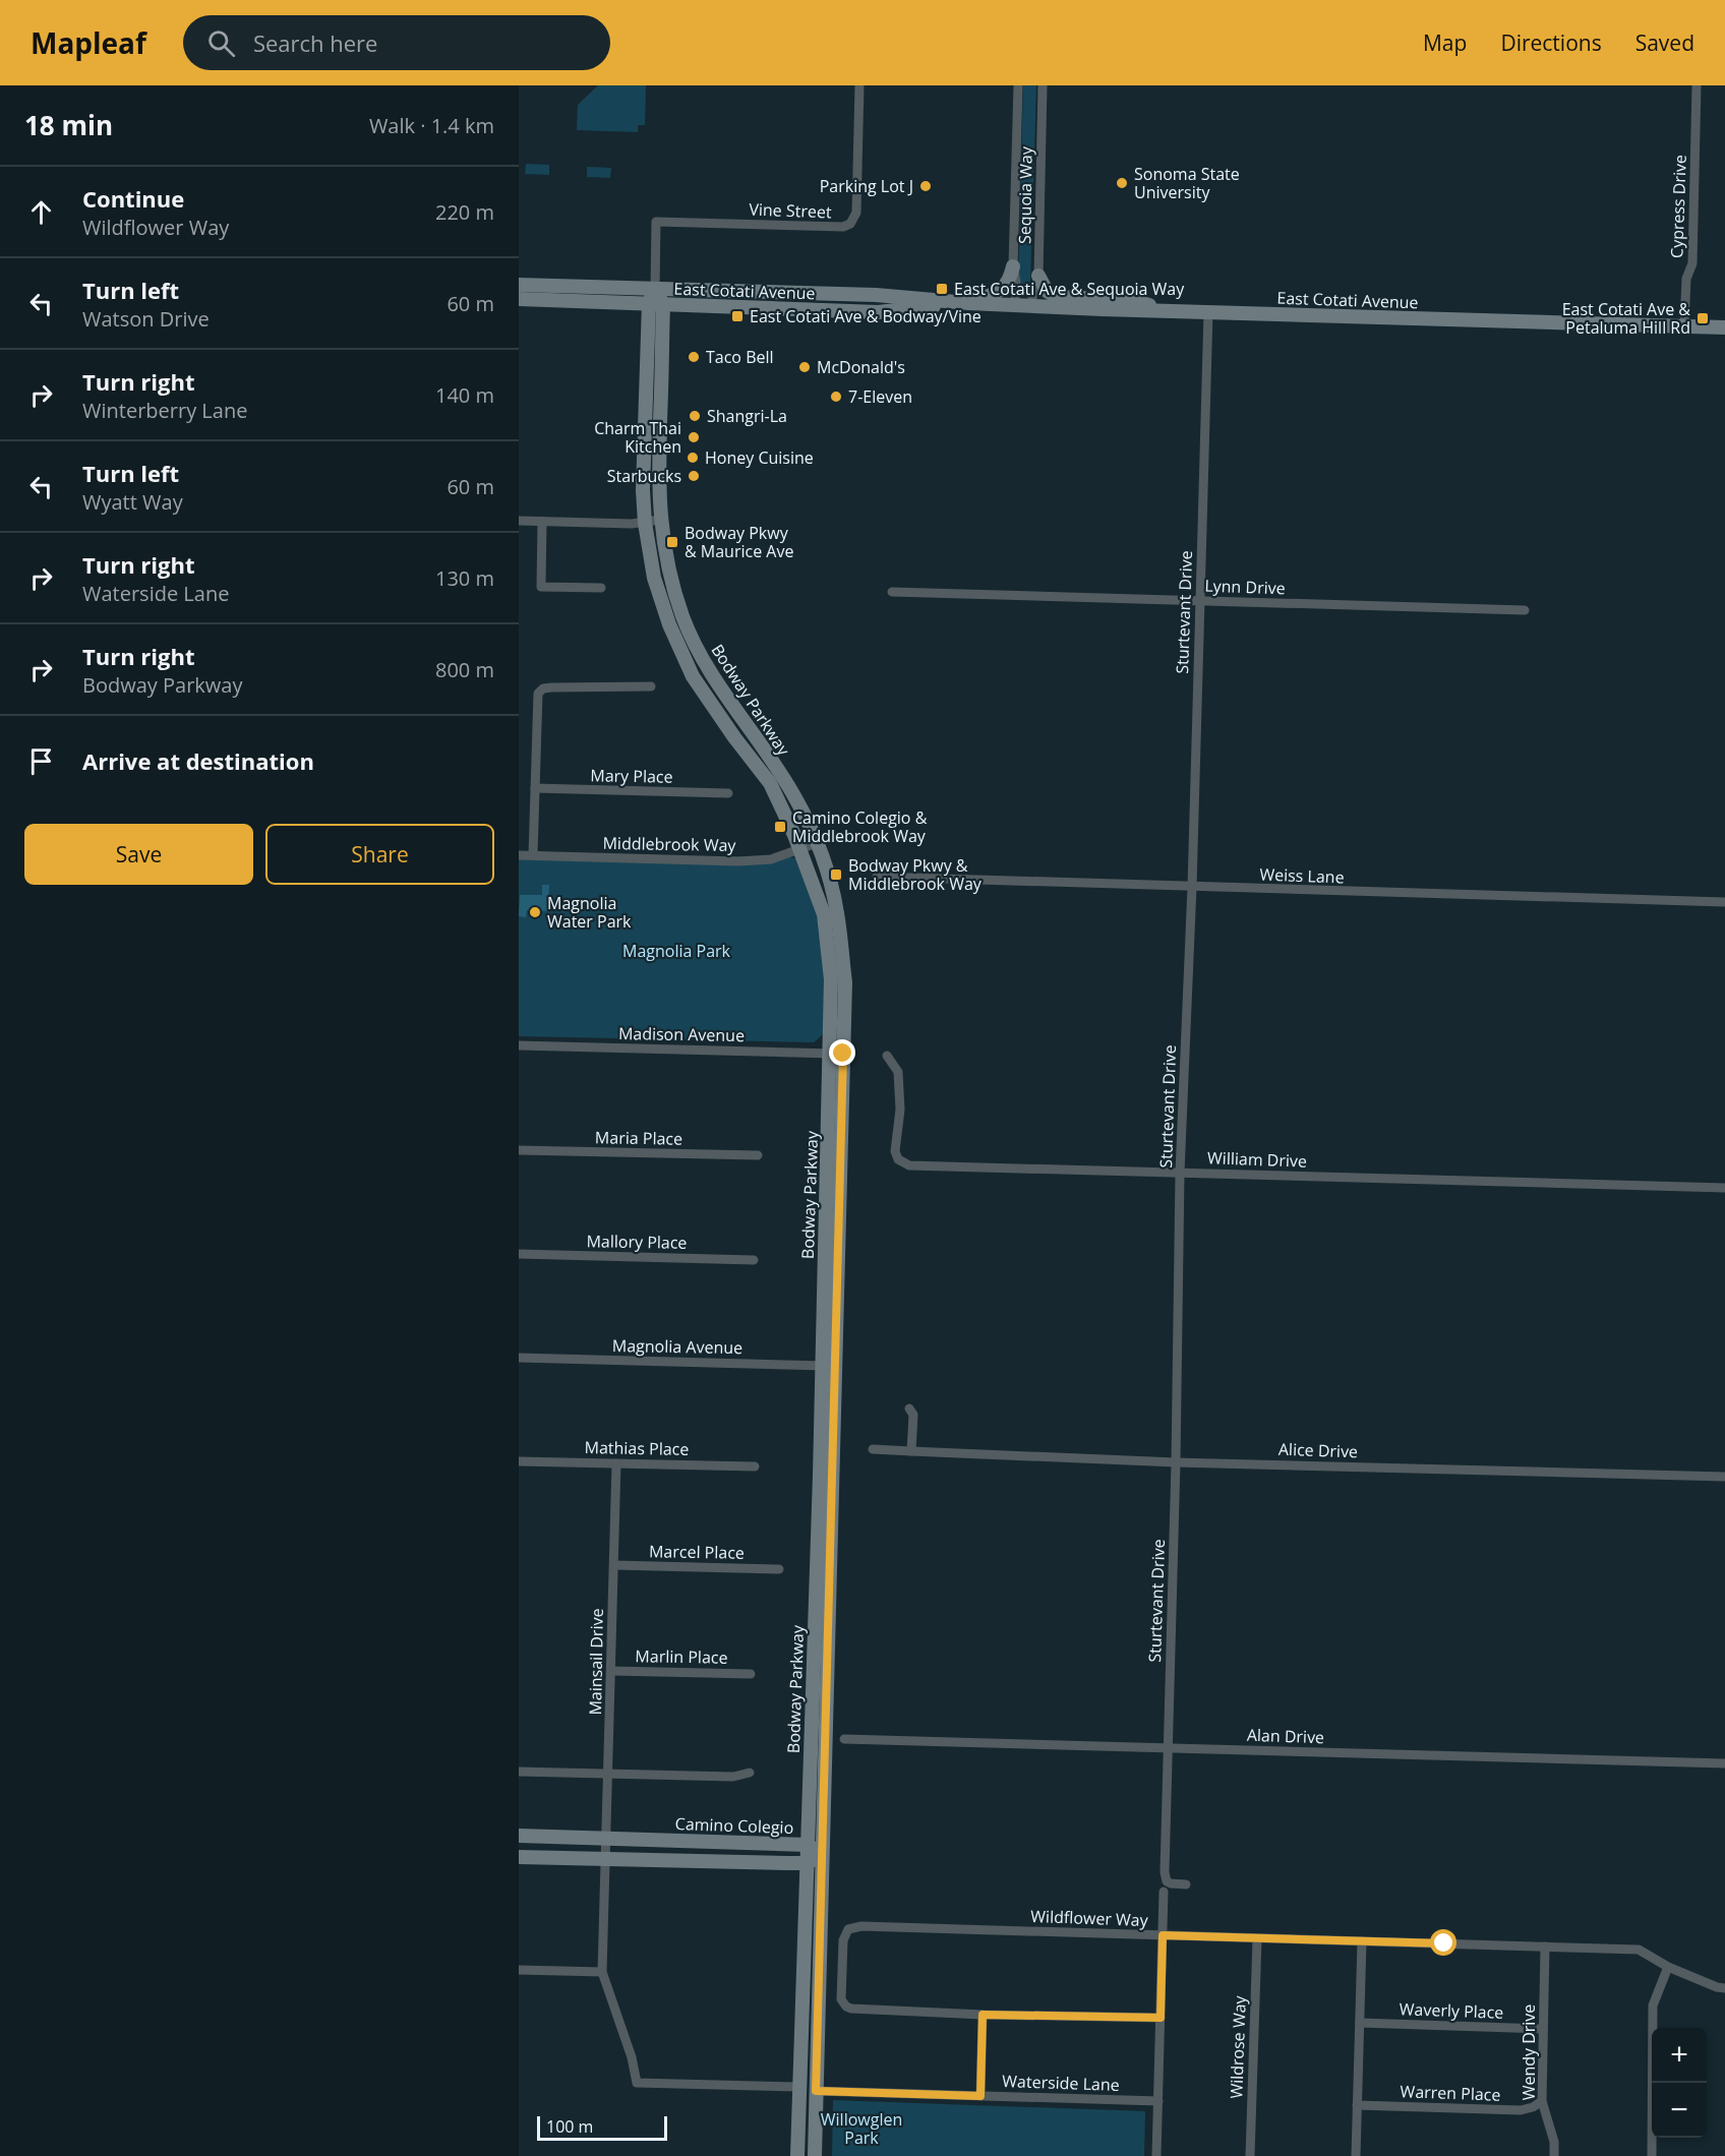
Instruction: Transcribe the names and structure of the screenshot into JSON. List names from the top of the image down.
{
  "streets": {
    "street": [
      "Sequoia Way",
      "Cypress Drive",
      "Vine Street",
      "East Cotati Avenue",
      "Lynn Drive",
      "Sturtevant Drive",
      "Bodway Parkway",
      "Mary Place",
      "Middlebrook Way",
      "Weiss Lane",
      "Madison Avenue",
      "Maria Place",
      "William Drive",
      "Mallory Place",
      "Magnolia Avenue",
      "Mathias Place",
      "Alice Drive",
      "Marcel Place",
      "Marlin Place",
      "Mainsail Drive",
      "Alan Drive",
      "Camino Colegio",
      "Wildflower Way",
      "Waverly Place",
      "Wildrose Way",
      "Wendy Drive",
      "Waterside Lane",
      "Warren Place"
    ]
  },
  "crossings": [
    ["Sequoia Way", "East Cotati Avenue"],
    ["Cypress Drive", "East Cotati Avenue"],
    ["Vine Street", "East Cotati Avenue"],
    ["East Cotati Avenue", "Sturtevant Drive"],
    ["East Cotati Avenue", "Bodway Parkway"],
    ["Lynn Drive", "Sturtevant Drive"],
    ["Sturtevant Drive", "Weiss Lane"],
    ["Sturtevant Drive", "William Drive"],
    ["Sturtevant Drive", "Alice Drive"],
    ["Sturtevant Drive", "Alan Drive"],
    ["Bodway Parkway", "Middlebrook Way"],
    ["Bodway Parkway", "Madison Avenue"],
    ["Bodway Parkway", "Magnolia Avenue"],
    ["Bodway Parkway", "Camino Colegio"],
    ["Bodway Parkway", "Waterside Lane"],
    ["Mathias Place", "Mainsail Drive"],
    ["Marcel Place", "Mainsail Drive"],
    ["Marlin Place", "Mainsail Drive"],
    ["Mainsail Drive", "Camino Colegio"],
    ["Wildflower Way", "Wildrose Way"],
    ["Wildflower Way", "Wendy Drive"],
    ["Waverly Place", "Wendy Drive"],
    ["Wendy Drive", "Warren Place"]
  ],
  "parks": ["Magnolia Park", "Willowglen Park"],
  "places": {
    "other": [
      "Sonoma State University",
      "Parking Lot J",
      "Taco Bell",
      "McDonald's",
      "7-Eleven",
      "Shangri-La",
      "Charm Thai Kitchen",
      "Honey Cuisine",
      "Starbucks",
      "Magnolia Water Park"
    ],
    "transit": [
      "East Cotati Ave & Sequoia Way",
      "East Cotati Ave & Bodway/Vine",
      "East Cotati Ave & Petaluma Hill Rd",
      "Bodway Pkwy & Maurice Ave",
      "Camino Colegio & Middlebrook Way",
      "Bodway Pkwy & Middlebrook Way"
    ]
  },
  "scale_bar": "100 m",
  "page": {
    "header": "Mapleaf",
    "search": "Search here",
    "nav": ["Map", "Directions", "Saved"],
    "heading": ["18 min", "Walk · 1.4 km"],
    "list": [
      ["Continue", "Wildflower Way", "220 m"],
      ["Turn left", "Watson Drive", "60 m"],
      ["Turn right", "Winterberry Lane", "140 m"],
      ["Turn left", "Wyatt Way", "60 m"],
      ["Turn right", "Waterside Lane", "130 m"],
      ["Turn right", "Bodway Parkway", "800 m"],
      "Arrive at destination"
    ],
    "buttons": ["Save", "Share"],
    "map_buttons": ["+", "−"],
    "scale": "100 m"
  }
}
